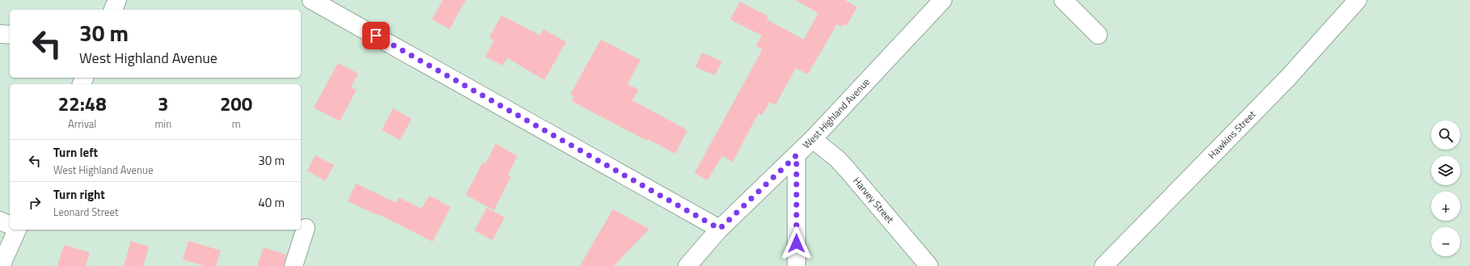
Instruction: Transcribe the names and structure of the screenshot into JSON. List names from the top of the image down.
{
  "streets": {
    "street": ["West Highland Avenue", "Hawkins Street", "Harvey Street"]
  },
  "crossings": [
    ["West Highland Avenue", "Harvey Street"]
  ],
  "page": {
    "turn": ["30 m", "West Highland Avenue"],
    "eta": [
      "22:48",
      "Arrival",
      "3",
      "min",
      "200",
      "m"
    ],
    "map_buttons": ["+", "−"],
    "list": [
      {
        "name": "Turn left",
        "note": "West Highland Avenue",
        "value": "30 m"
      },
      {
        "name": "Turn right",
        "note": "Leonard Street",
        "value": "40 m"
      }
    ]
  }
}
